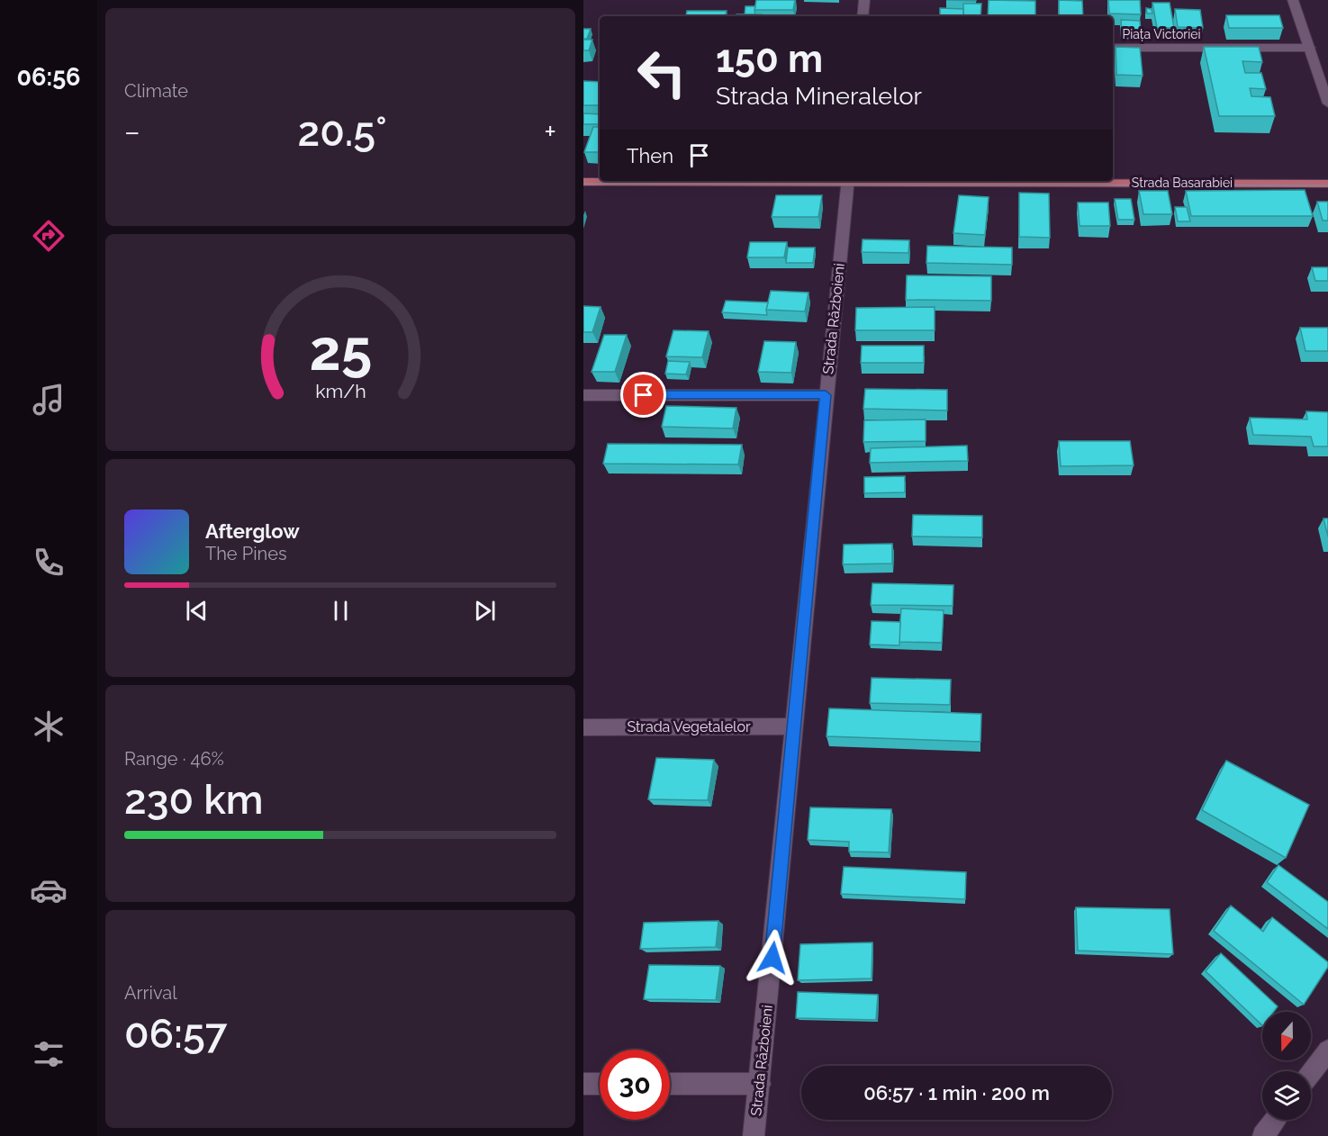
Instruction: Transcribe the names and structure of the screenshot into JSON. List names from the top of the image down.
{
  "streets": {
    "main road": ["Strada Basarabiei"],
    "street": ["Piața Victoriei", "Strada Războieni", "Strada Vegetalelor"]
  },
  "crossings": [
    ["Strada Războieni", "Strada Vegetalelor"]
  ],
  "north": "bottom",
  "page": {
    "tabs": "06:56",
    "tile": [
      "Climate",
      ["Range · 46%", "230 km"],
      ["Arrival", "06:57"]
    ],
    "turn": ["150 m", "Strada Mineralelor"],
    "heat": ["−", "20.5°", "+"],
    "then": "Then",
    "song": ["Afterglow", "The Pines"],
    "limit": "30",
    "trip": "06:57 · 1 min · 200 m",
    "gauge": ["25", "km/h"]
  }
}
